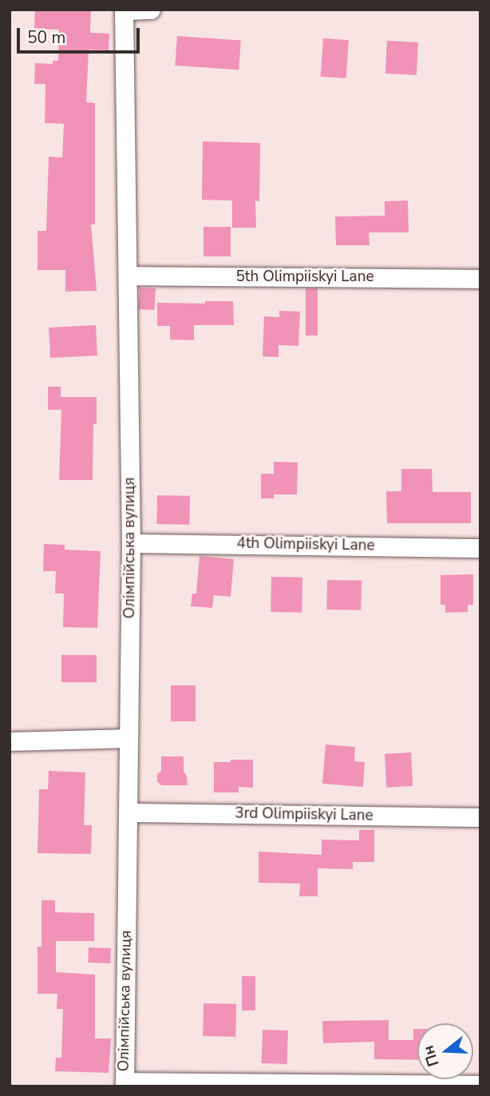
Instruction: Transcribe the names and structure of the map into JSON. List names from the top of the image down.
{
  "streets": {
    "street": [
      "5th Olimpiiskyi Lane",
      "4th Olimpiiskyi Lane",
      "Олімпійська вулиця",
      "3rd Olimpiiskyi Lane"
    ]
  },
  "crossings": [
    ["5th Olimpiiskyi Lane", "Олімпійська вулиця"],
    ["4th Olimpiiskyi Lane", "Олімпійська вулиця"],
    ["Олімпійська вулиця", "3rd Olimpiiskyi Lane"]
  ],
  "scale_bar": "50 m",
  "north": "left"
}
